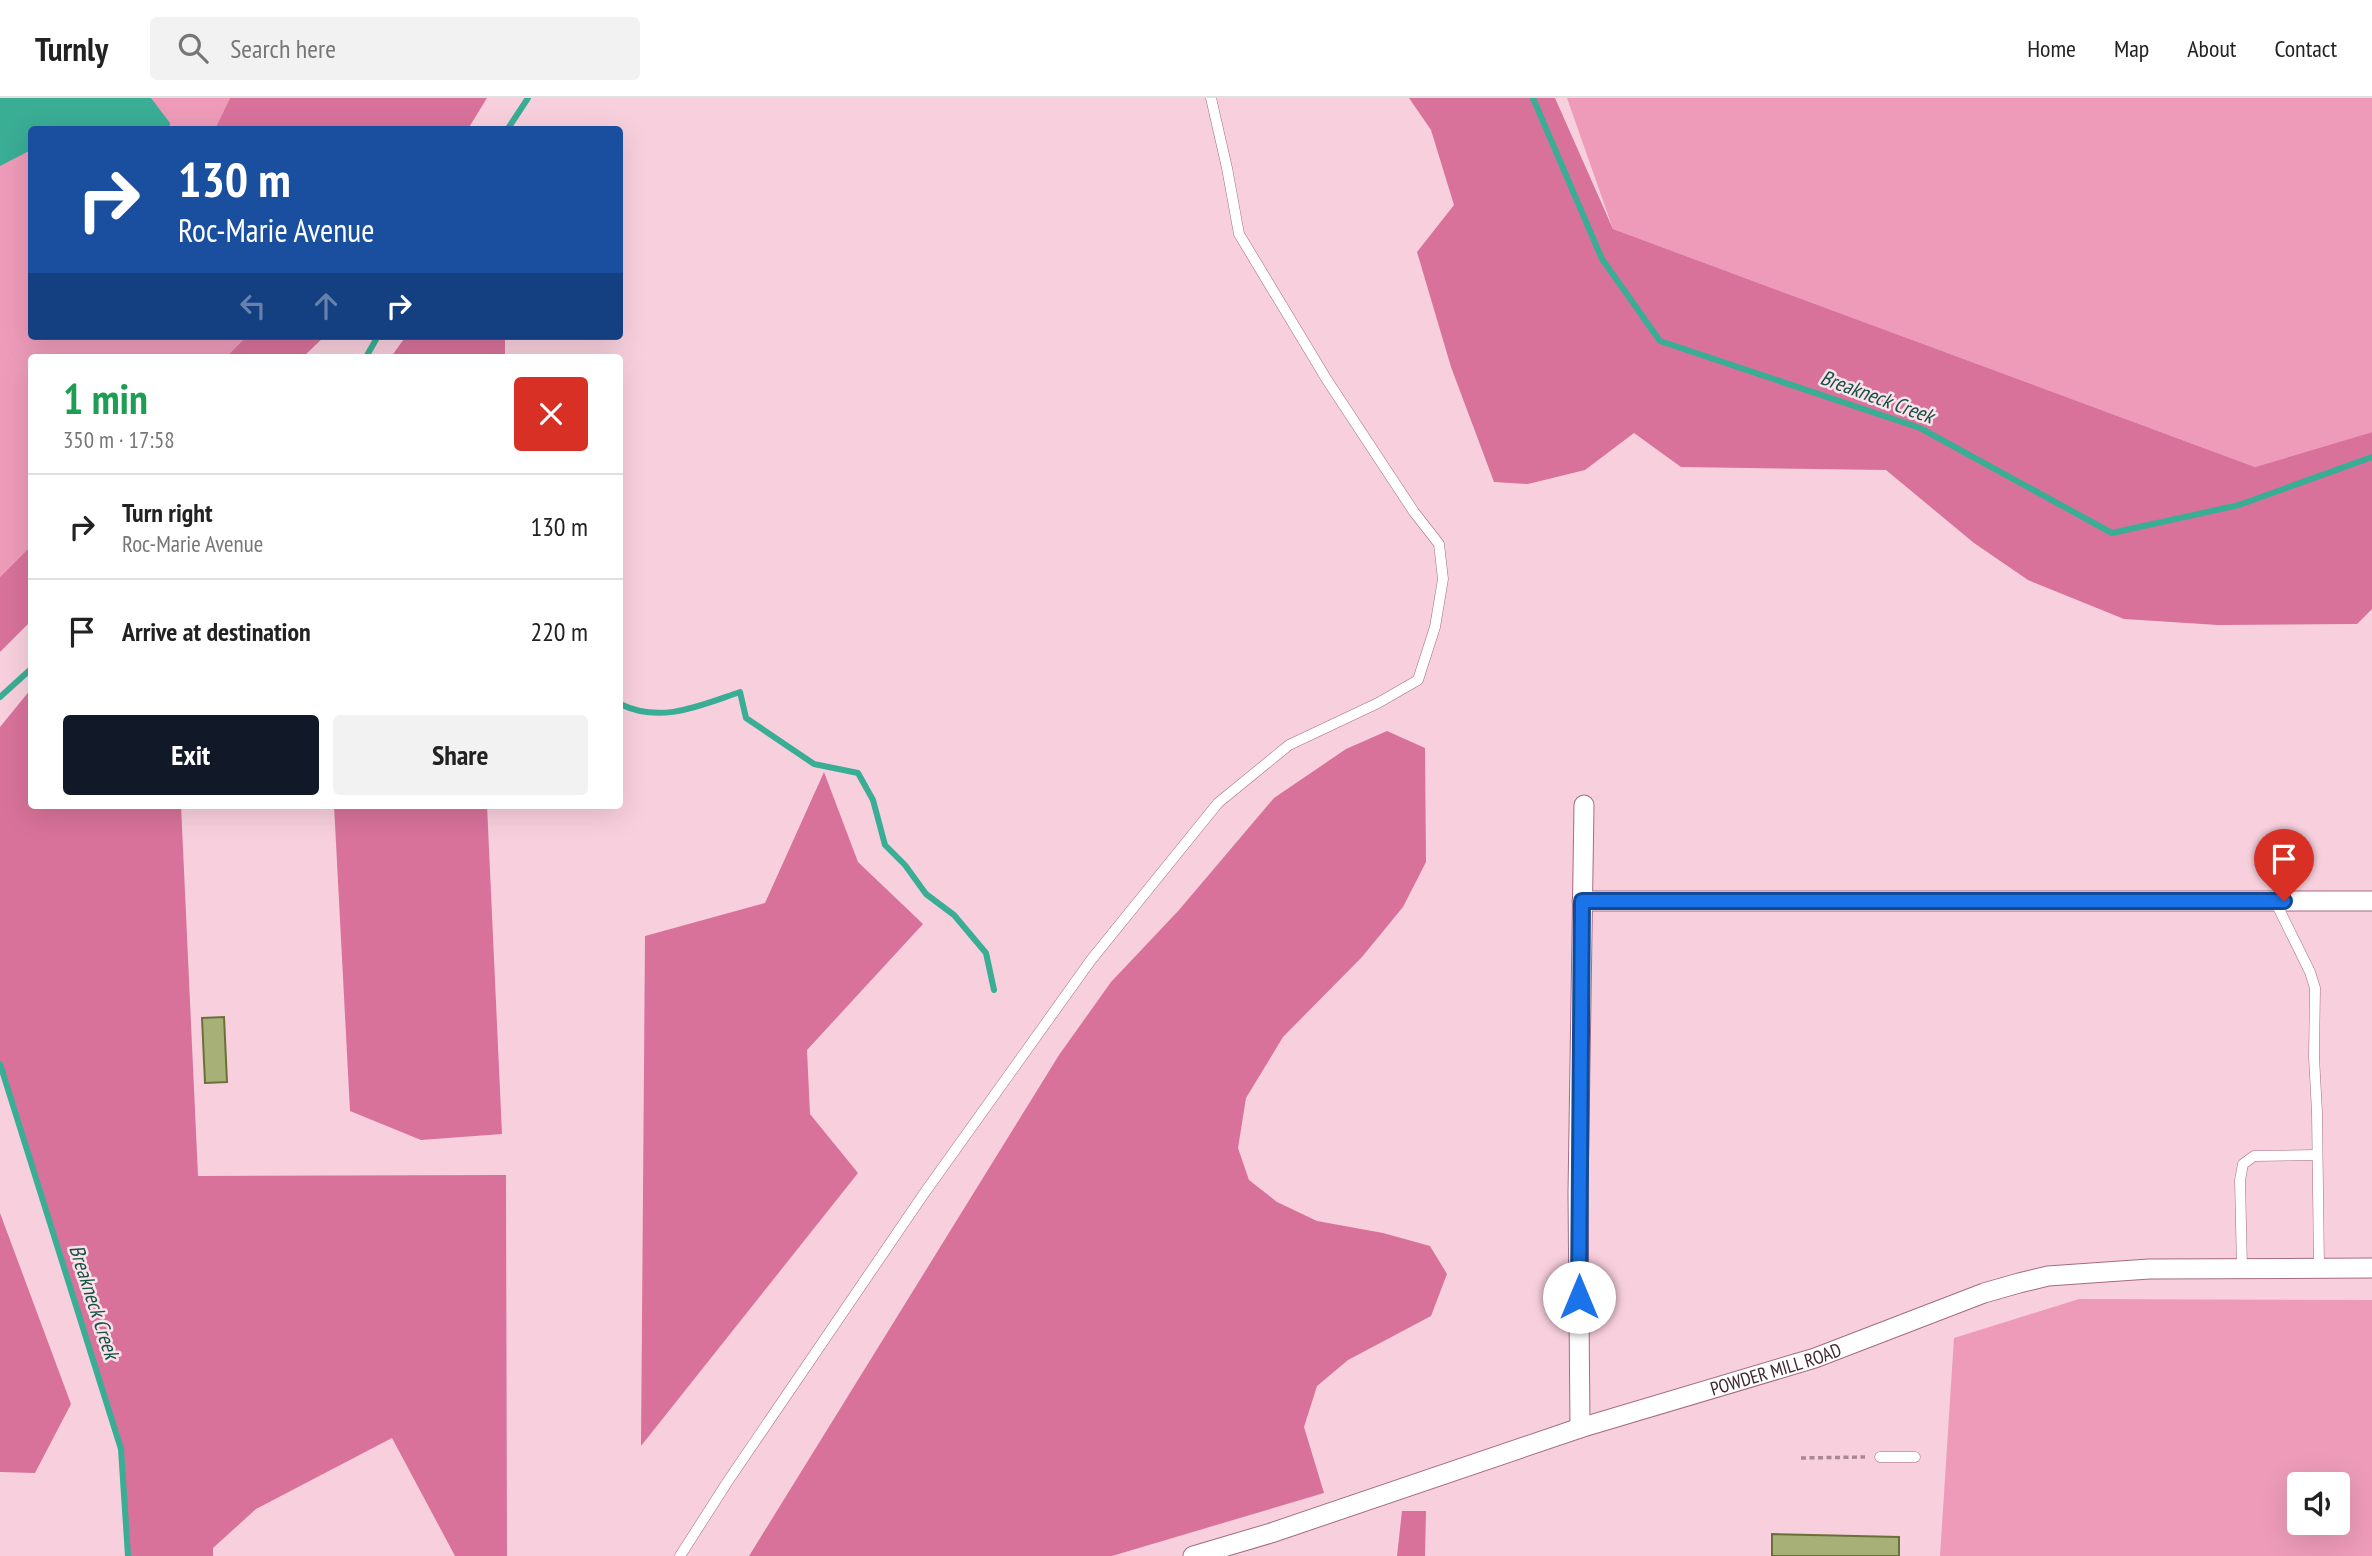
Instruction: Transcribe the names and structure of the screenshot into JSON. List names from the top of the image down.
{
  "streets": {
    "street": ["POWDER MILL ROAD"]
  },
  "water": ["Breakneck Creek"],
  "page": {
    "header": "Turnly",
    "search": "Search here",
    "nav": [
      "Home",
      "Map",
      "About",
      "Contact"
    ],
    "turn": ["130 m", "Roc-Marie Avenue"],
    "heading": ["1 min", "350 m · 17:58"],
    "list": [
      {
        "name": "Turn right",
        "note": "Roc-Marie Avenue",
        "value": "130 m"
      },
      {
        "name": "Arrive at destination",
        "value": "220 m"
      }
    ],
    "buttons": ["Exit", "Share"]
  }
}
